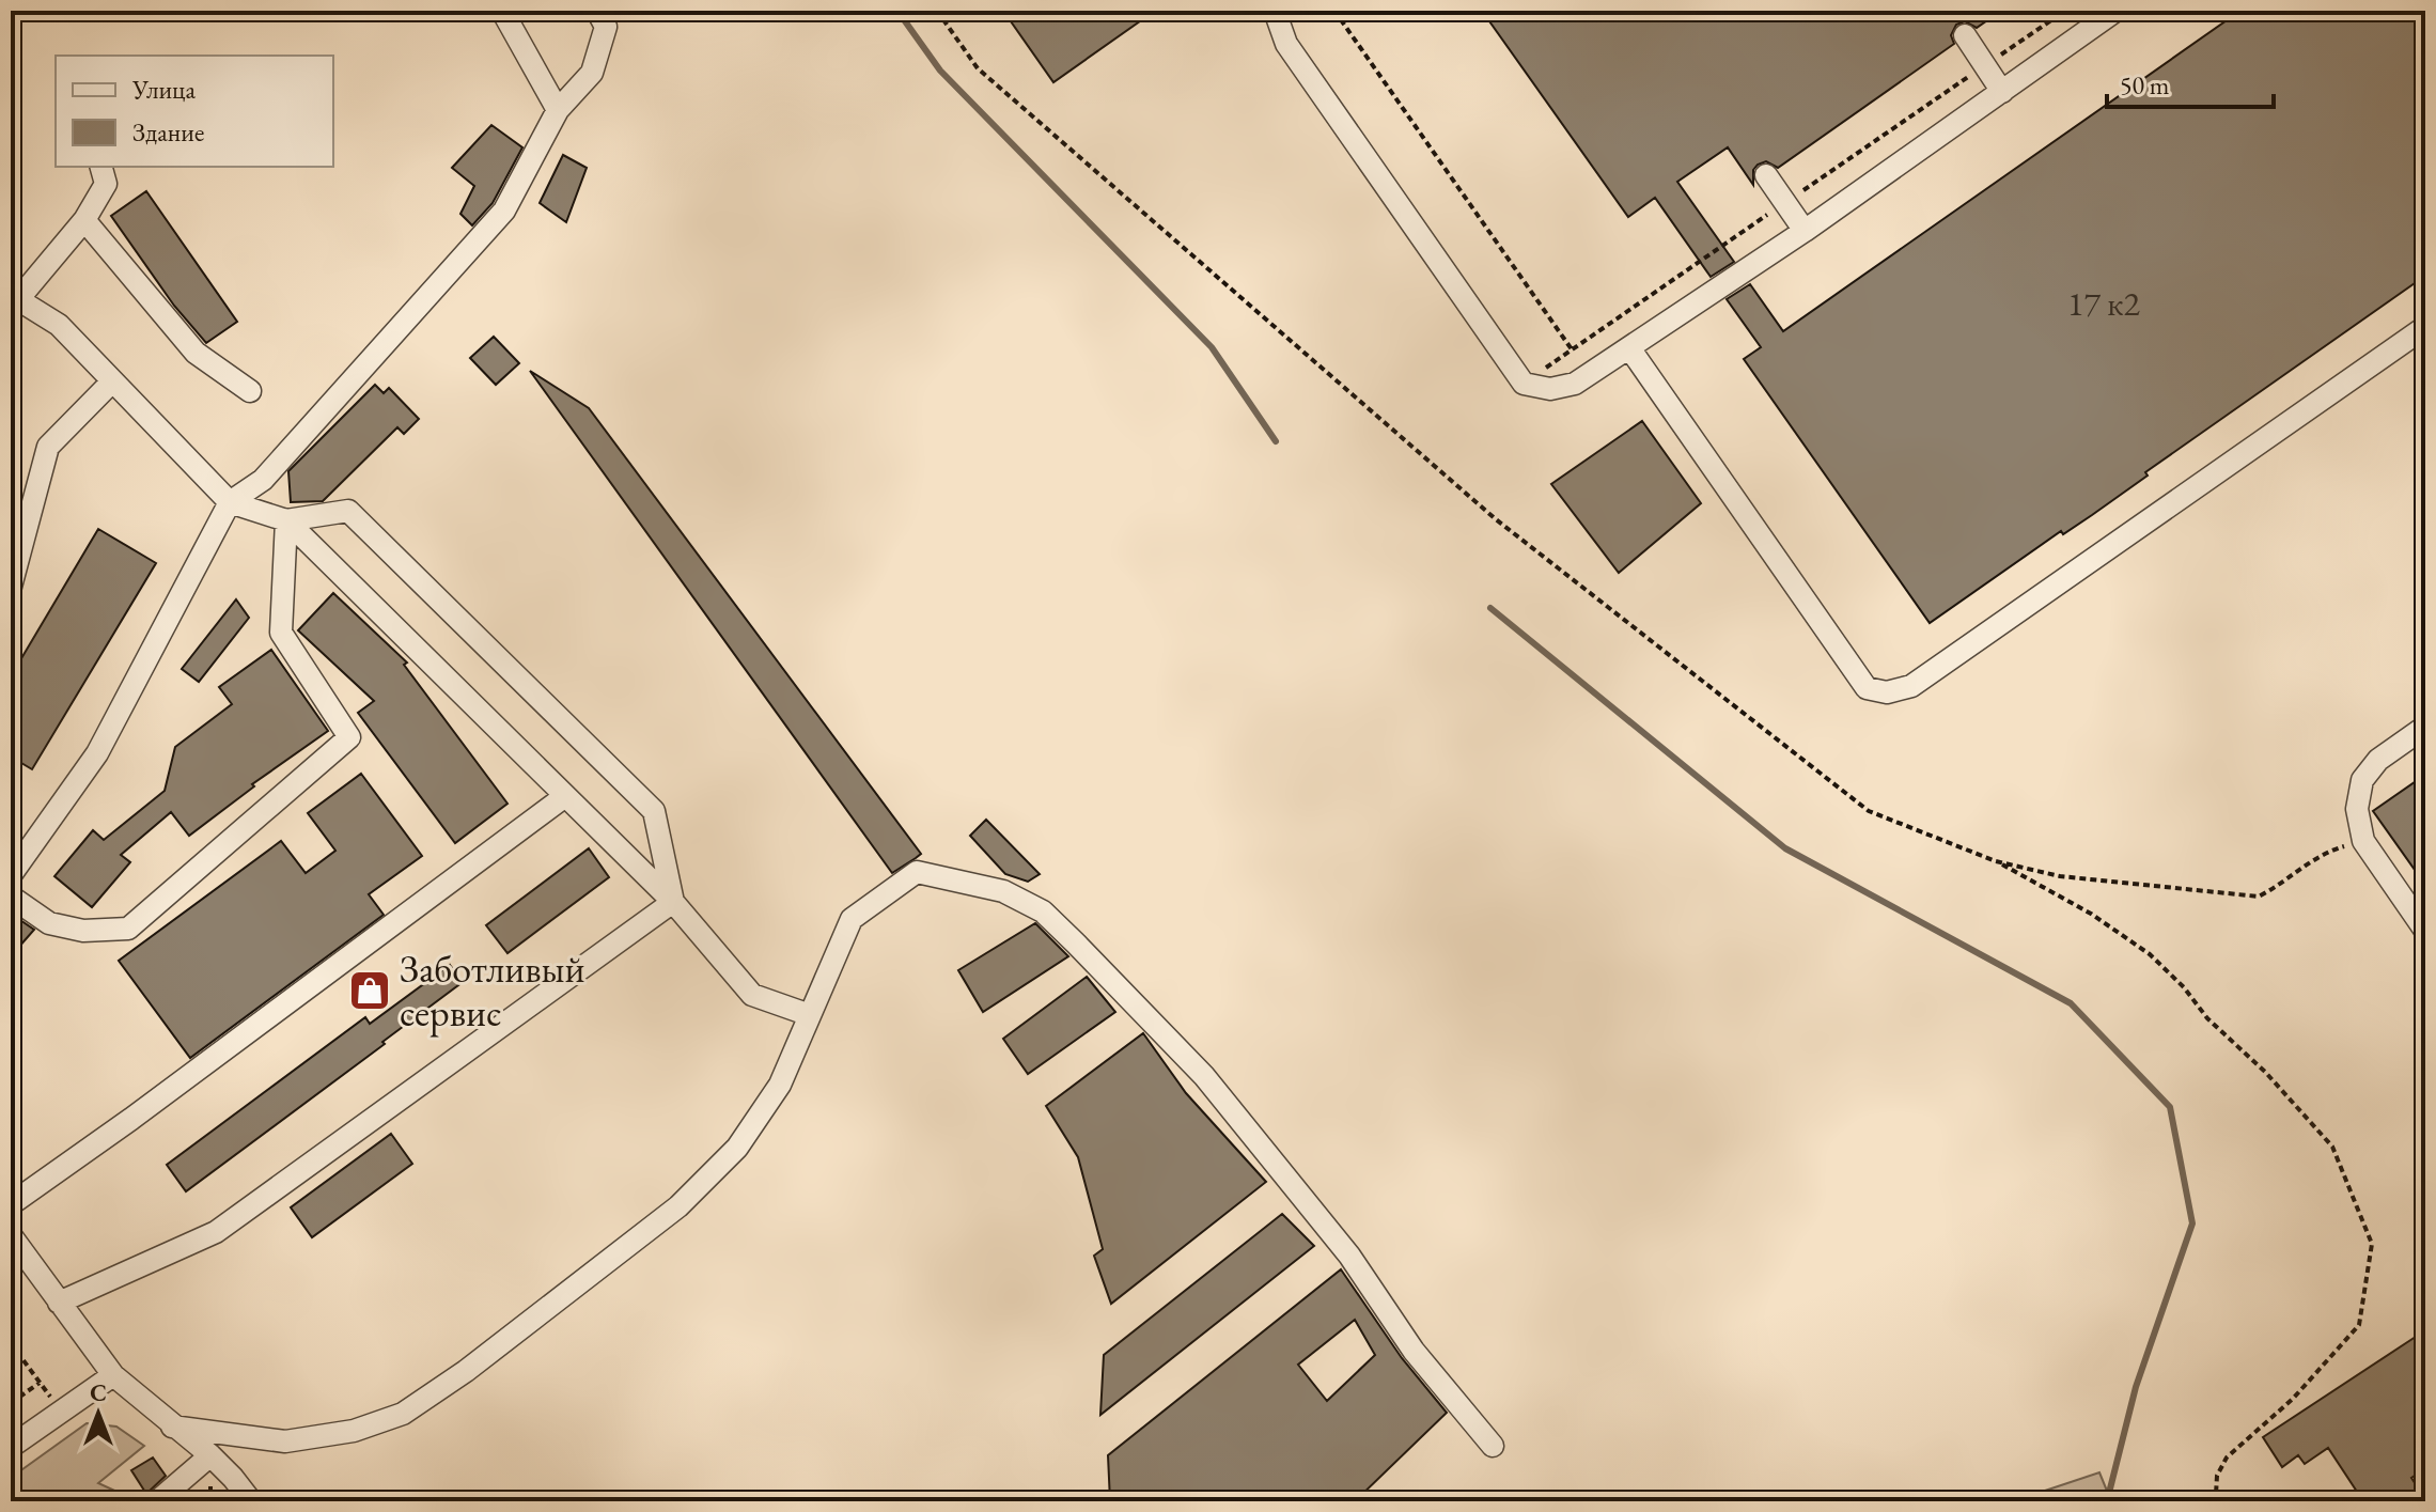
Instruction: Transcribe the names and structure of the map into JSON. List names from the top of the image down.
{
  "places": {
    "shop": ["Заботливый сервис"]
  },
  "house_numbers": ["17 к2"],
  "legend": ["Улица", "Здание"],
  "scale_bar": "50 m",
  "north": "top"
}
